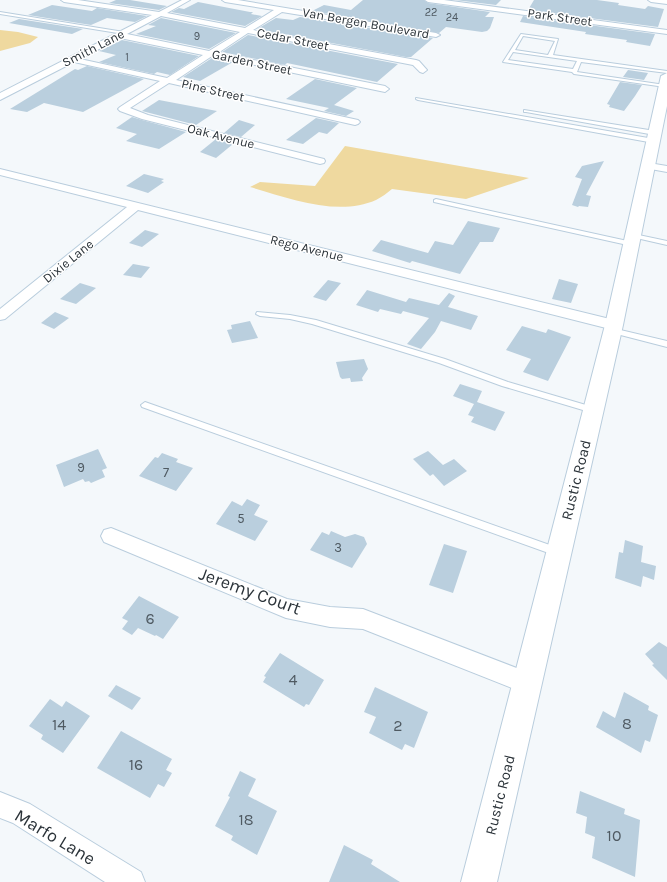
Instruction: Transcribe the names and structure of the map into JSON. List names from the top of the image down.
{
  "streets": {
    "street": [
      "Park Street",
      "Van Bergen Boulevard",
      "Cedar Street",
      "Smith Lane",
      "Garden Street",
      "Pine Street",
      "Oak Avenue",
      "Rego Avenue",
      "Dixie Lane",
      "Rustic Road",
      "Jeremy Court",
      "Marfo Lane"
    ]
  },
  "crossings": [
    ["Cedar Street", "Smith Lane"],
    ["Smith Lane", "Garden Street"],
    ["Smith Lane", "Pine Street"],
    ["Pine Street", "Oak Avenue"],
    ["Rego Avenue", "Dixie Lane"],
    ["Rego Avenue", "Rustic Road"],
    ["Rustic Road", "Jeremy Court"]
  ],
  "house_numbers": [
    "22",
    "24",
    "9",
    "1",
    "9",
    "7",
    "5",
    "3",
    "6",
    "4",
    "8",
    "14",
    "2",
    "16",
    "18",
    "10"
  ]
}
